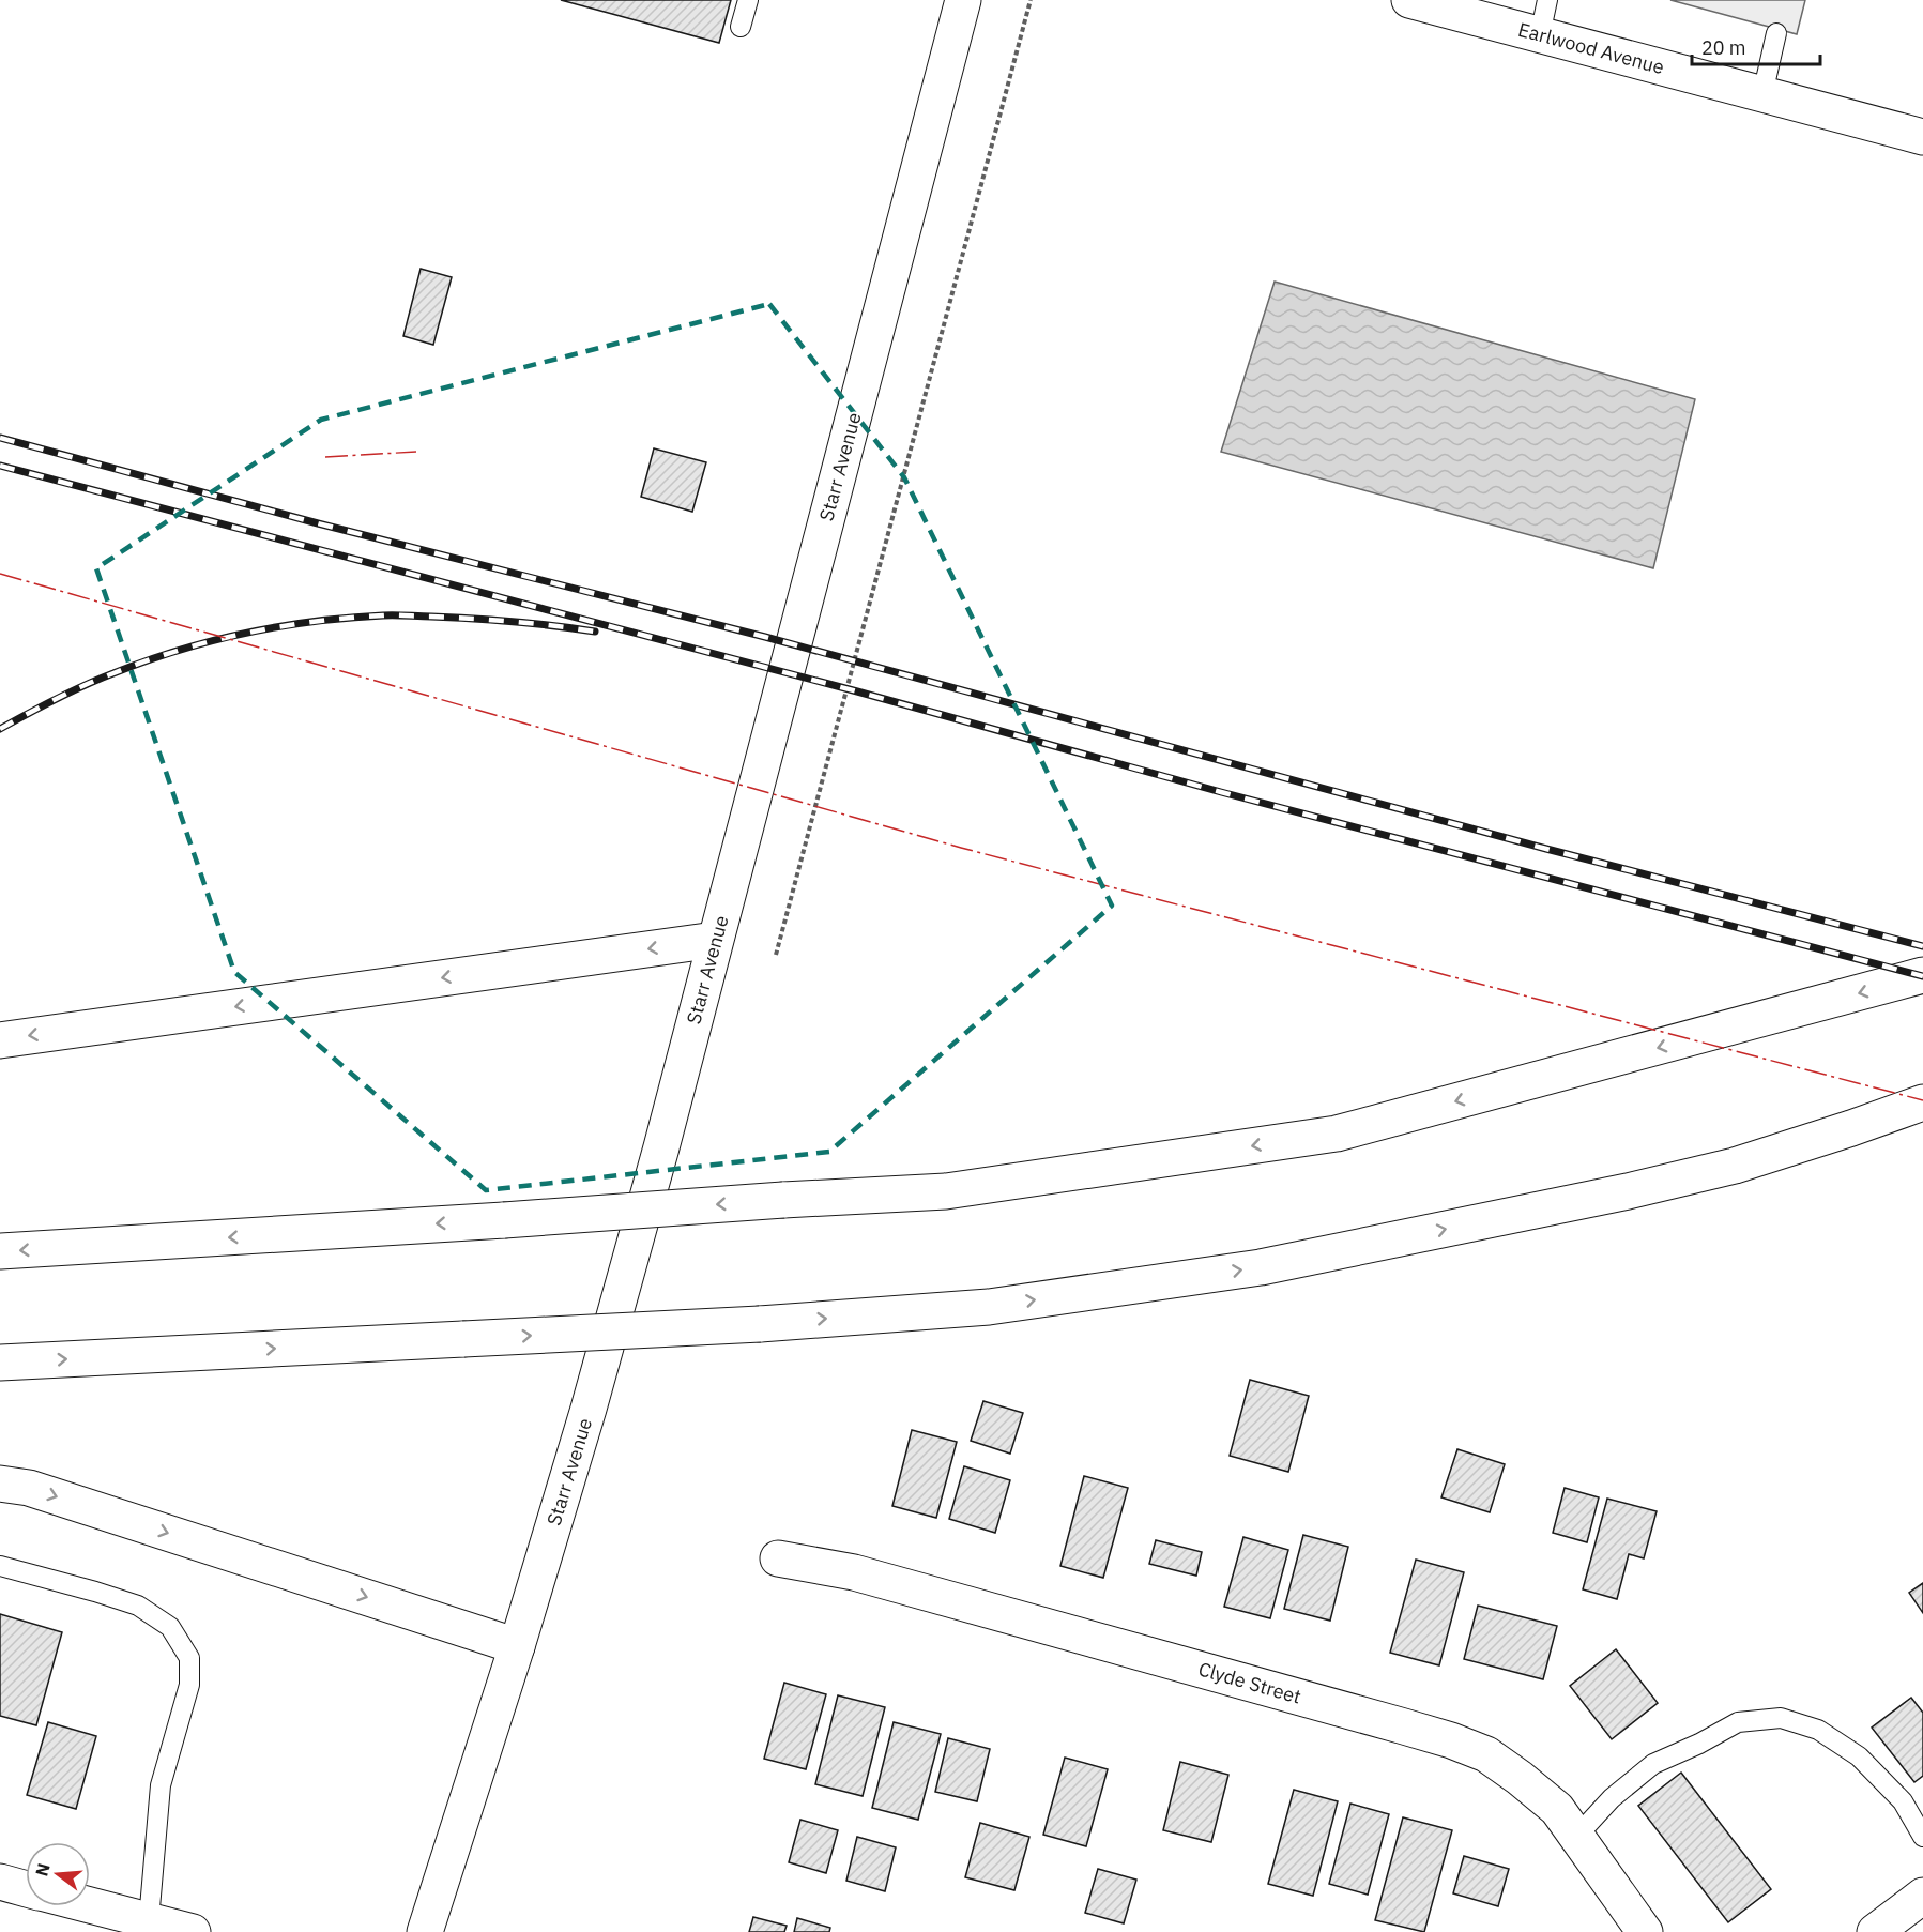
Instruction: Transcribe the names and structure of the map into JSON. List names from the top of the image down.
{
  "streets": {
    "main road": ["Earlwood Avenue", "Starr Avenue", "Clyde Street"]
  },
  "scale_bar": "20 m",
  "north": "left"
}
